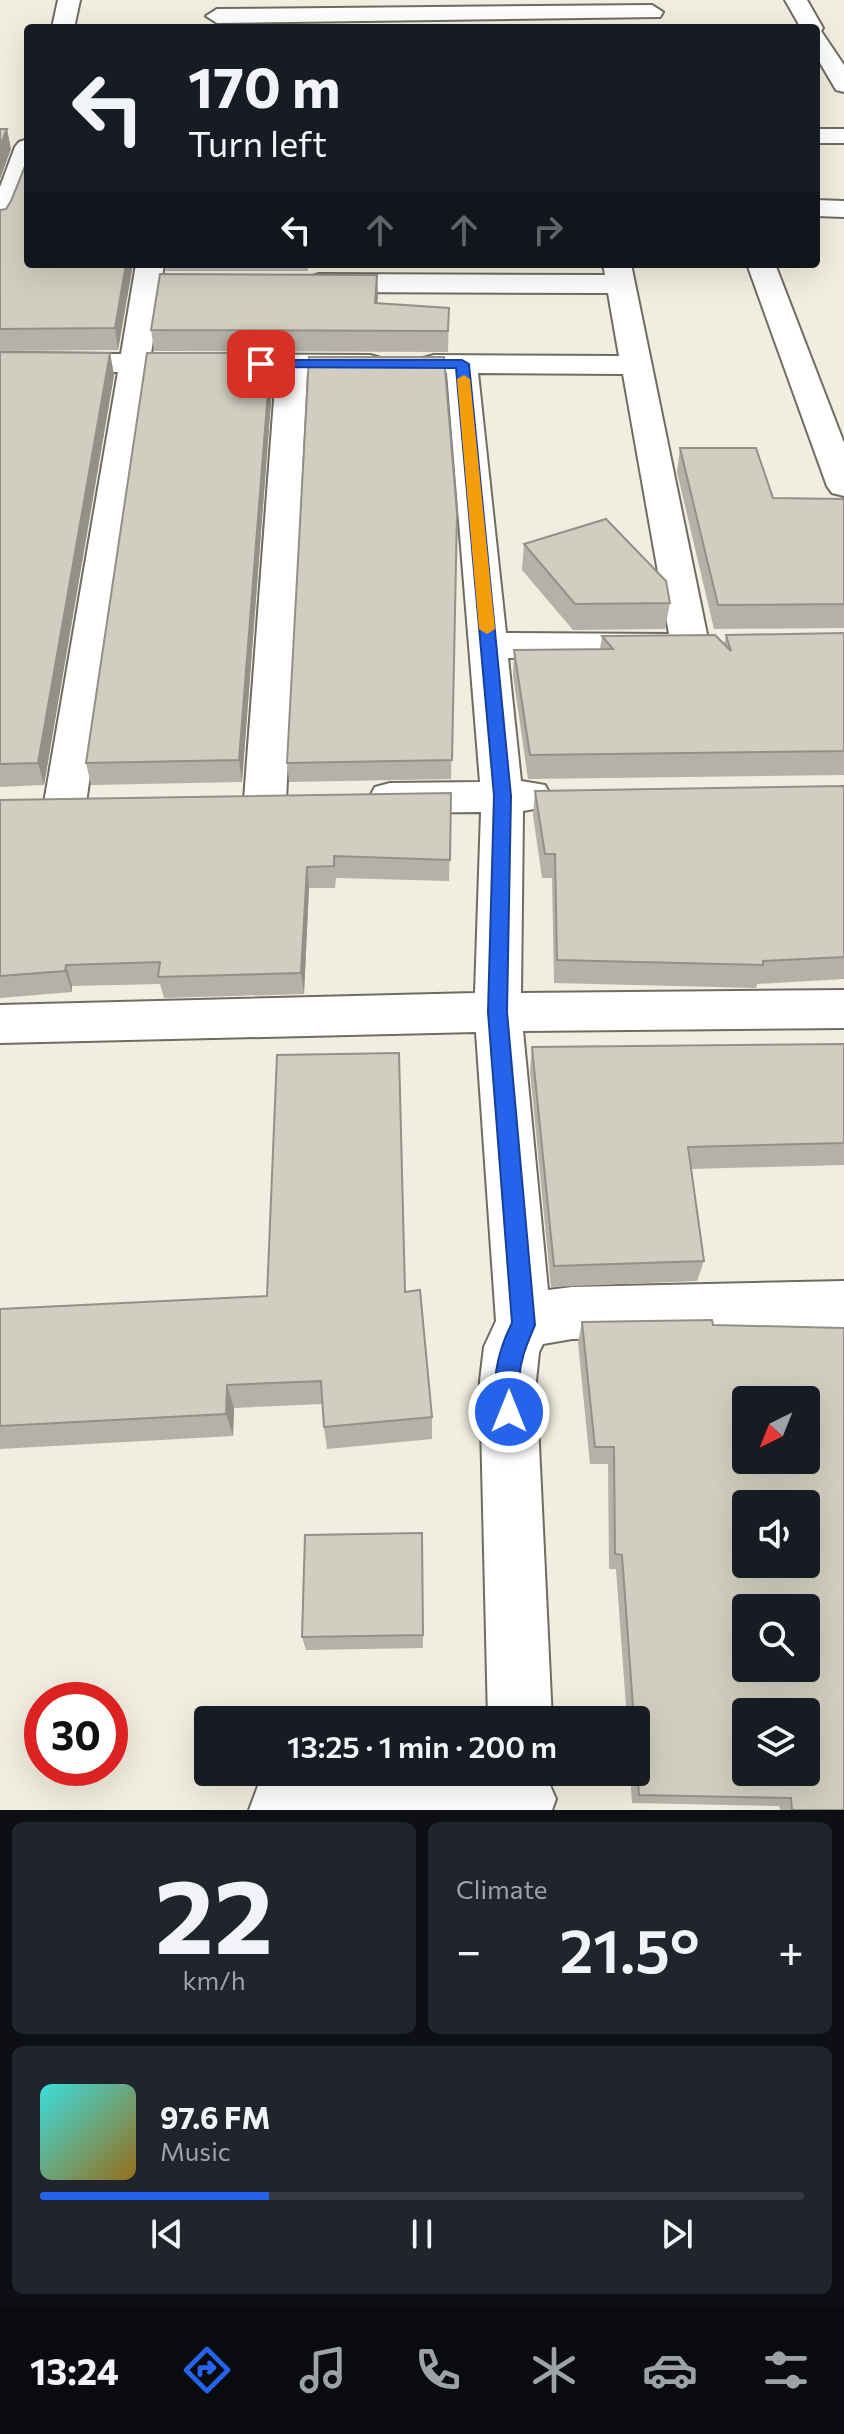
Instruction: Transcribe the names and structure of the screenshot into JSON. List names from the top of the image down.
{
  "north": "bottom left",
  "page": {
    "turn": ["170 m", "Turn left"],
    "limit": "30",
    "trip": "13:25 · 1 min · 200 m",
    "tile": [
      ["22", "km/h"],
      "Climate"
    ],
    "heat": ["−", "21.5°", "+"],
    "song": ["97.6 FM", "Music"],
    "tabs": "13:24"
  }
}
